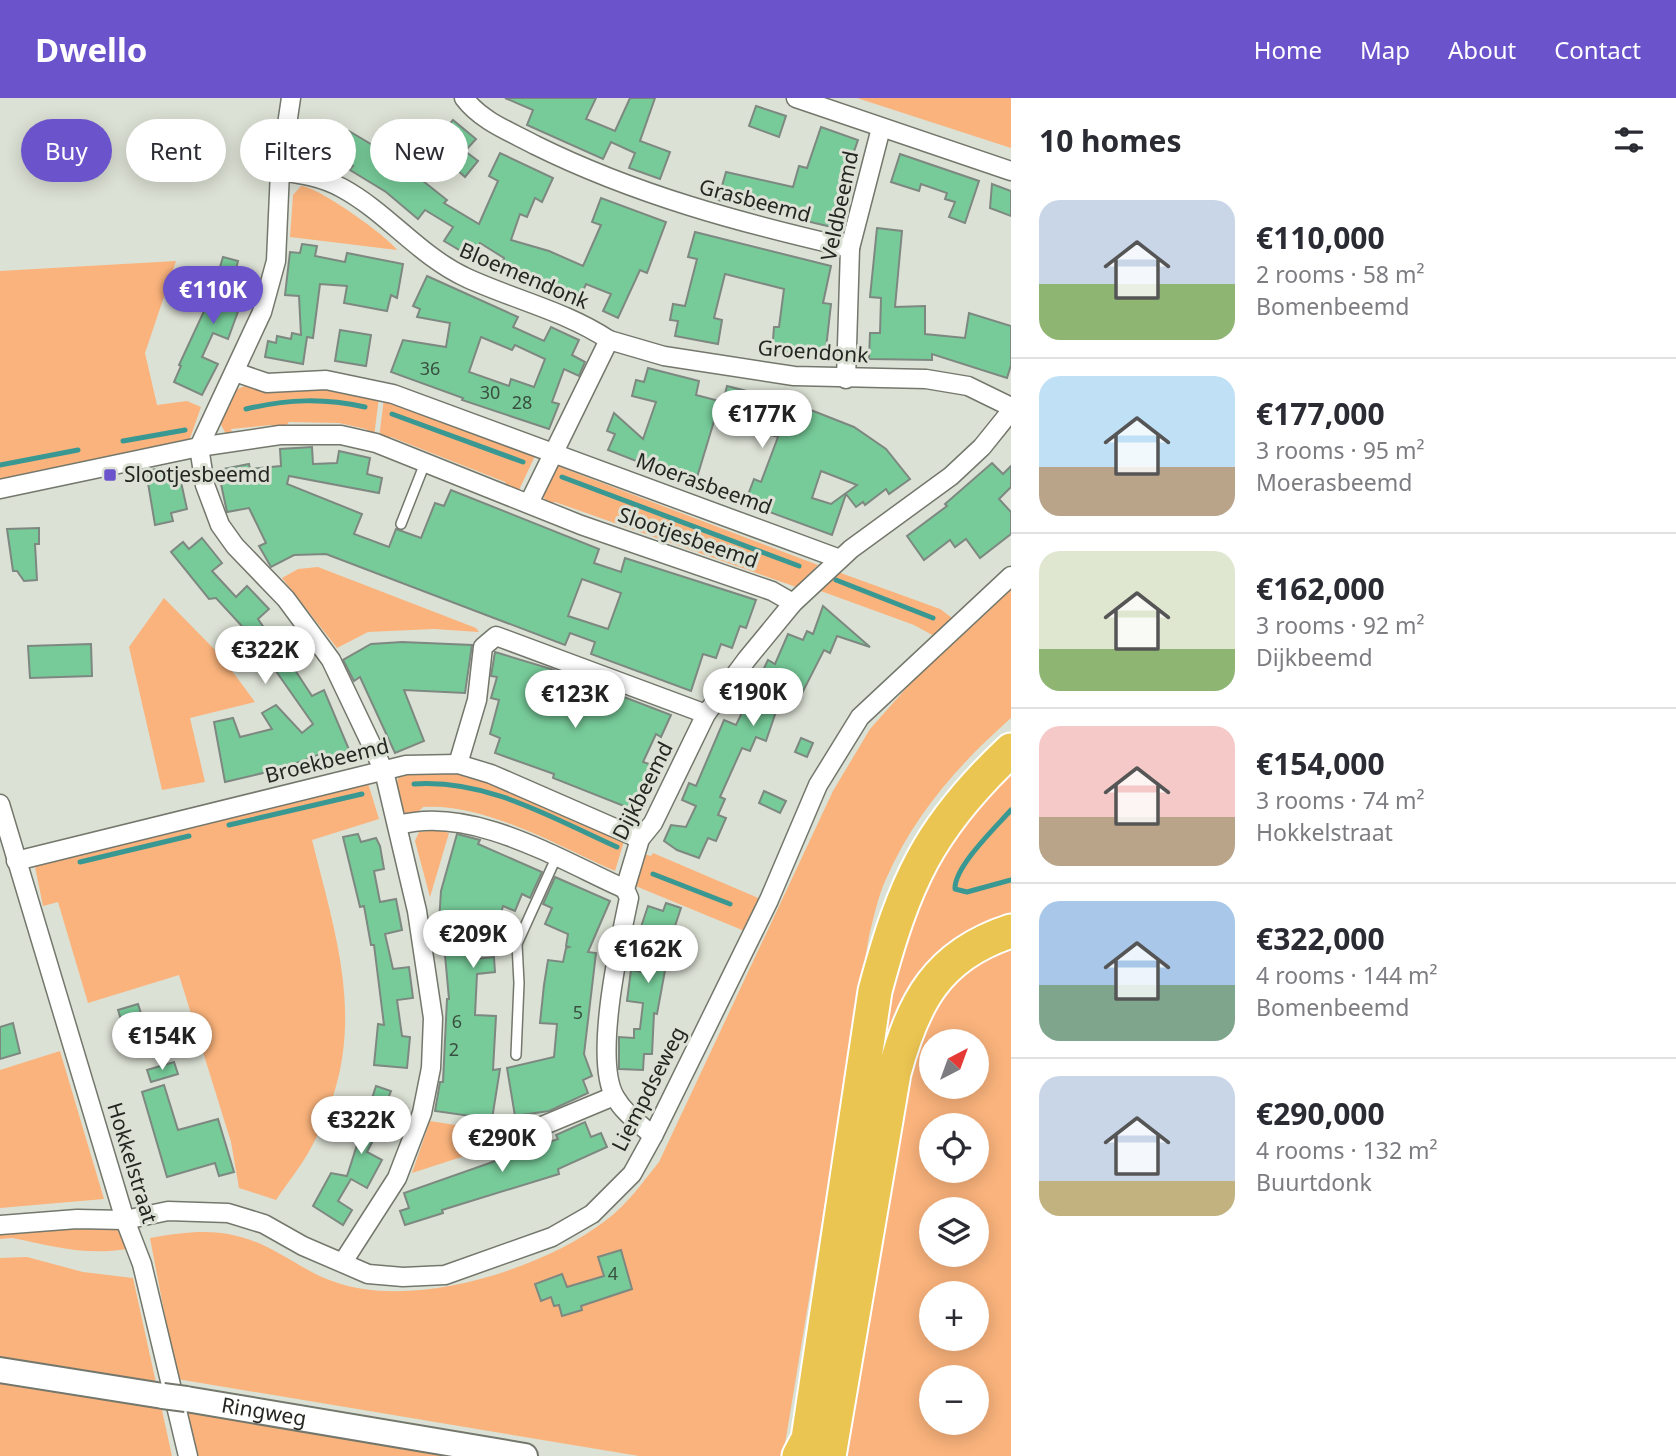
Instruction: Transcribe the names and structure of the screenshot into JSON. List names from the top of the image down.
{
  "streets": {
    "main road": ["Ringweg"],
    "street": [
      "Grasbeemd",
      "Veldbeemd",
      "Bloemendonk",
      "Groendonk",
      "Moerasbeemd",
      "Slootjesbeemd",
      "Broekbeemd",
      "Dijkbeemd",
      "Liempdseweg",
      "Hokkelstraat"
    ]
  },
  "crossings": [
    ["Grasbeemd", "Veldbeemd"],
    ["Veldbeemd", "Groendonk"],
    ["Bloemendonk", "Groendonk"],
    ["Groendonk", "Dijkbeemd"],
    ["Moerasbeemd", "Dijkbeemd"],
    ["Slootjesbeemd", "Dijkbeemd"],
    ["Broekbeemd", "Dijkbeemd"],
    ["Broekbeemd", "Hokkelstraat"],
    ["Liempdseweg", "Hokkelstraat"]
  ],
  "places": {
    "transit": ["Slootjesbeemd"]
  },
  "house_numbers": [
    "36",
    "30",
    "28",
    "5",
    "6",
    "2",
    "4"
  ],
  "north": "top right",
  "page": {
    "header": "Dwello",
    "nav": [
      "Home",
      "Map",
      "About",
      "Contact"
    ],
    "heading": "10 homes",
    "chip": [
      "Buy",
      "Rent",
      "Filters",
      "New"
    ],
    "list": [
      {
        "name": "€110,000",
        "note": "2 rooms · 58 m² · Bomenbeemd"
      },
      {
        "name": "€177,000",
        "note": "3 rooms · 95 m² · Moerasbeemd"
      },
      {
        "name": "€162,000",
        "note": "3 rooms · 92 m² · Dijkbeemd"
      },
      {
        "name": "€154,000",
        "note": "3 rooms · 74 m² · Hokkelstraat"
      },
      {
        "name": "€322,000",
        "note": "4 rooms · 144 m² · Bomenbeemd"
      },
      {
        "name": "€290,000",
        "note": "4 rooms · 132 m² · Buurtdonk"
      }
    ],
    "price": [
      "€110K",
      "€177K",
      "€322K",
      "€190K",
      "€123K",
      "€209K",
      "€162K",
      "€154K",
      "€322K",
      "€290K"
    ],
    "map_buttons": ["+", "−"]
  }
}
